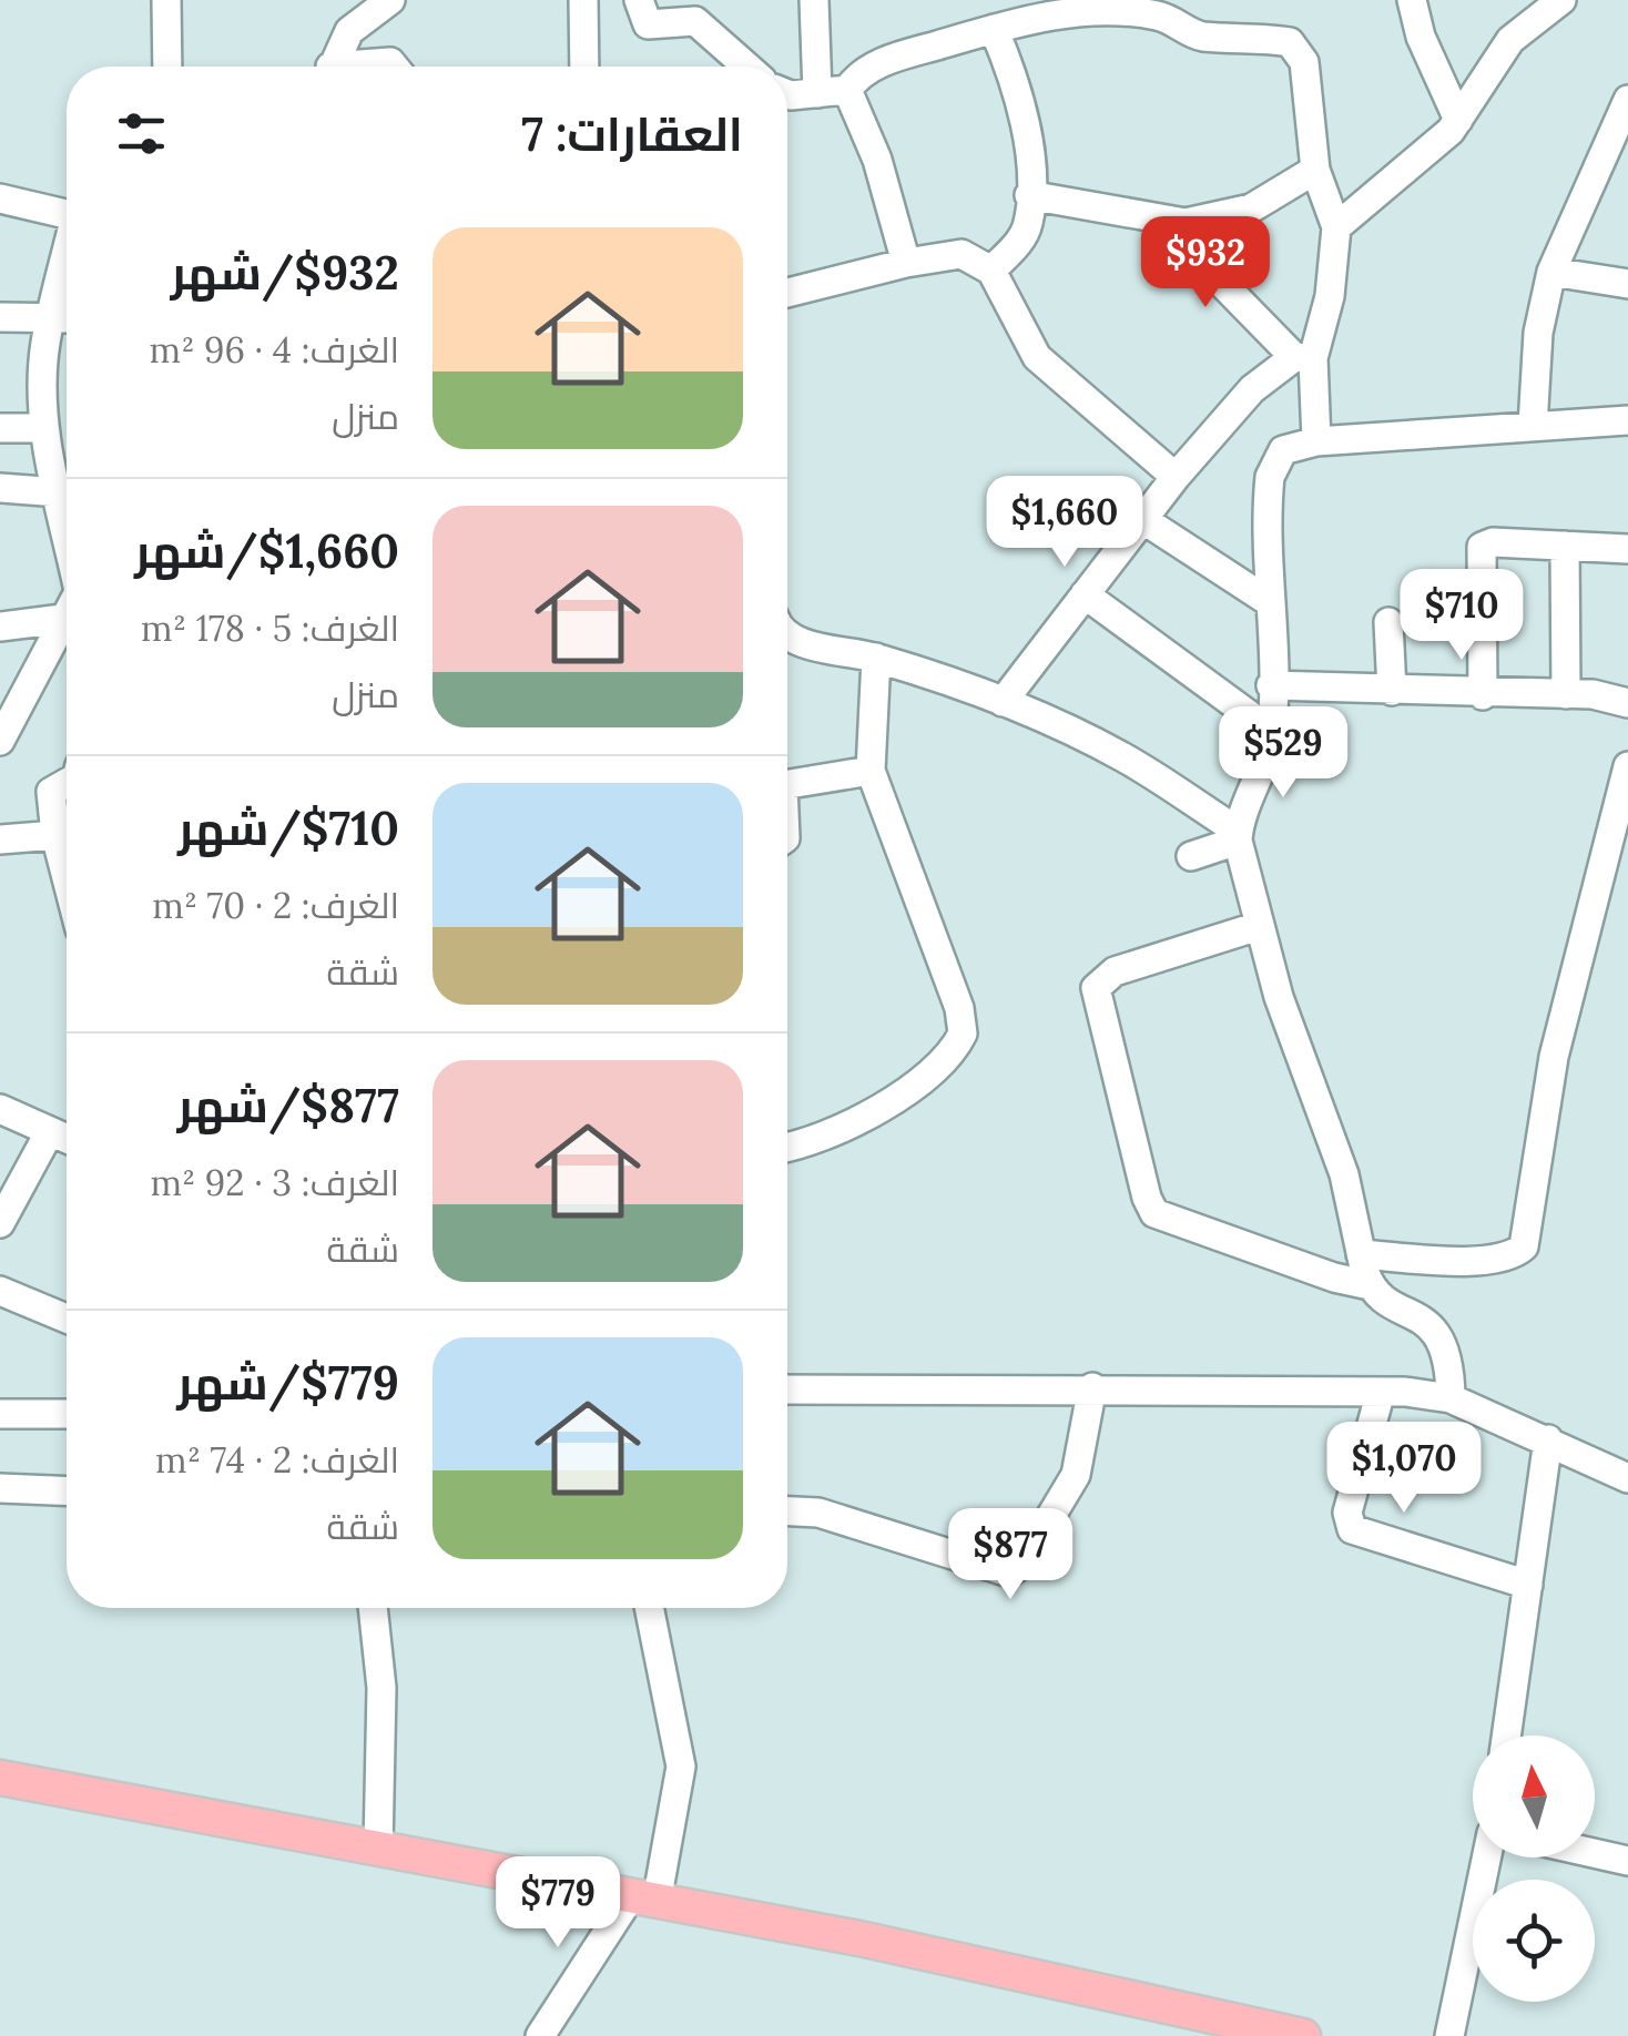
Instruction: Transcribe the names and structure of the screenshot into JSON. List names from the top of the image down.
{
  "north": "top",
  "page": {
    "heading": "العقارات: 7",
    "list": [
      {
        "name": "$932/شهر",
        "note": "الغرف: 4 · 96 m² · منزل"
      },
      {
        "name": "$1,660/شهر",
        "note": "الغرف: 5 · 178 m² · منزل"
      },
      {
        "name": "$710/شهر",
        "note": "الغرف: 2 · 70 m² · شقة"
      },
      {
        "name": "$877/شهر",
        "note": "الغرف: 3 · 92 m² · شقة"
      },
      {
        "name": "$779/شهر",
        "note": "الغرف: 2 · 74 m² · شقة"
      }
    ],
    "price": [
      "$932",
      "$1,660",
      "$710",
      "$529",
      "$1,070",
      "$877",
      "$779"
    ]
  }
}
